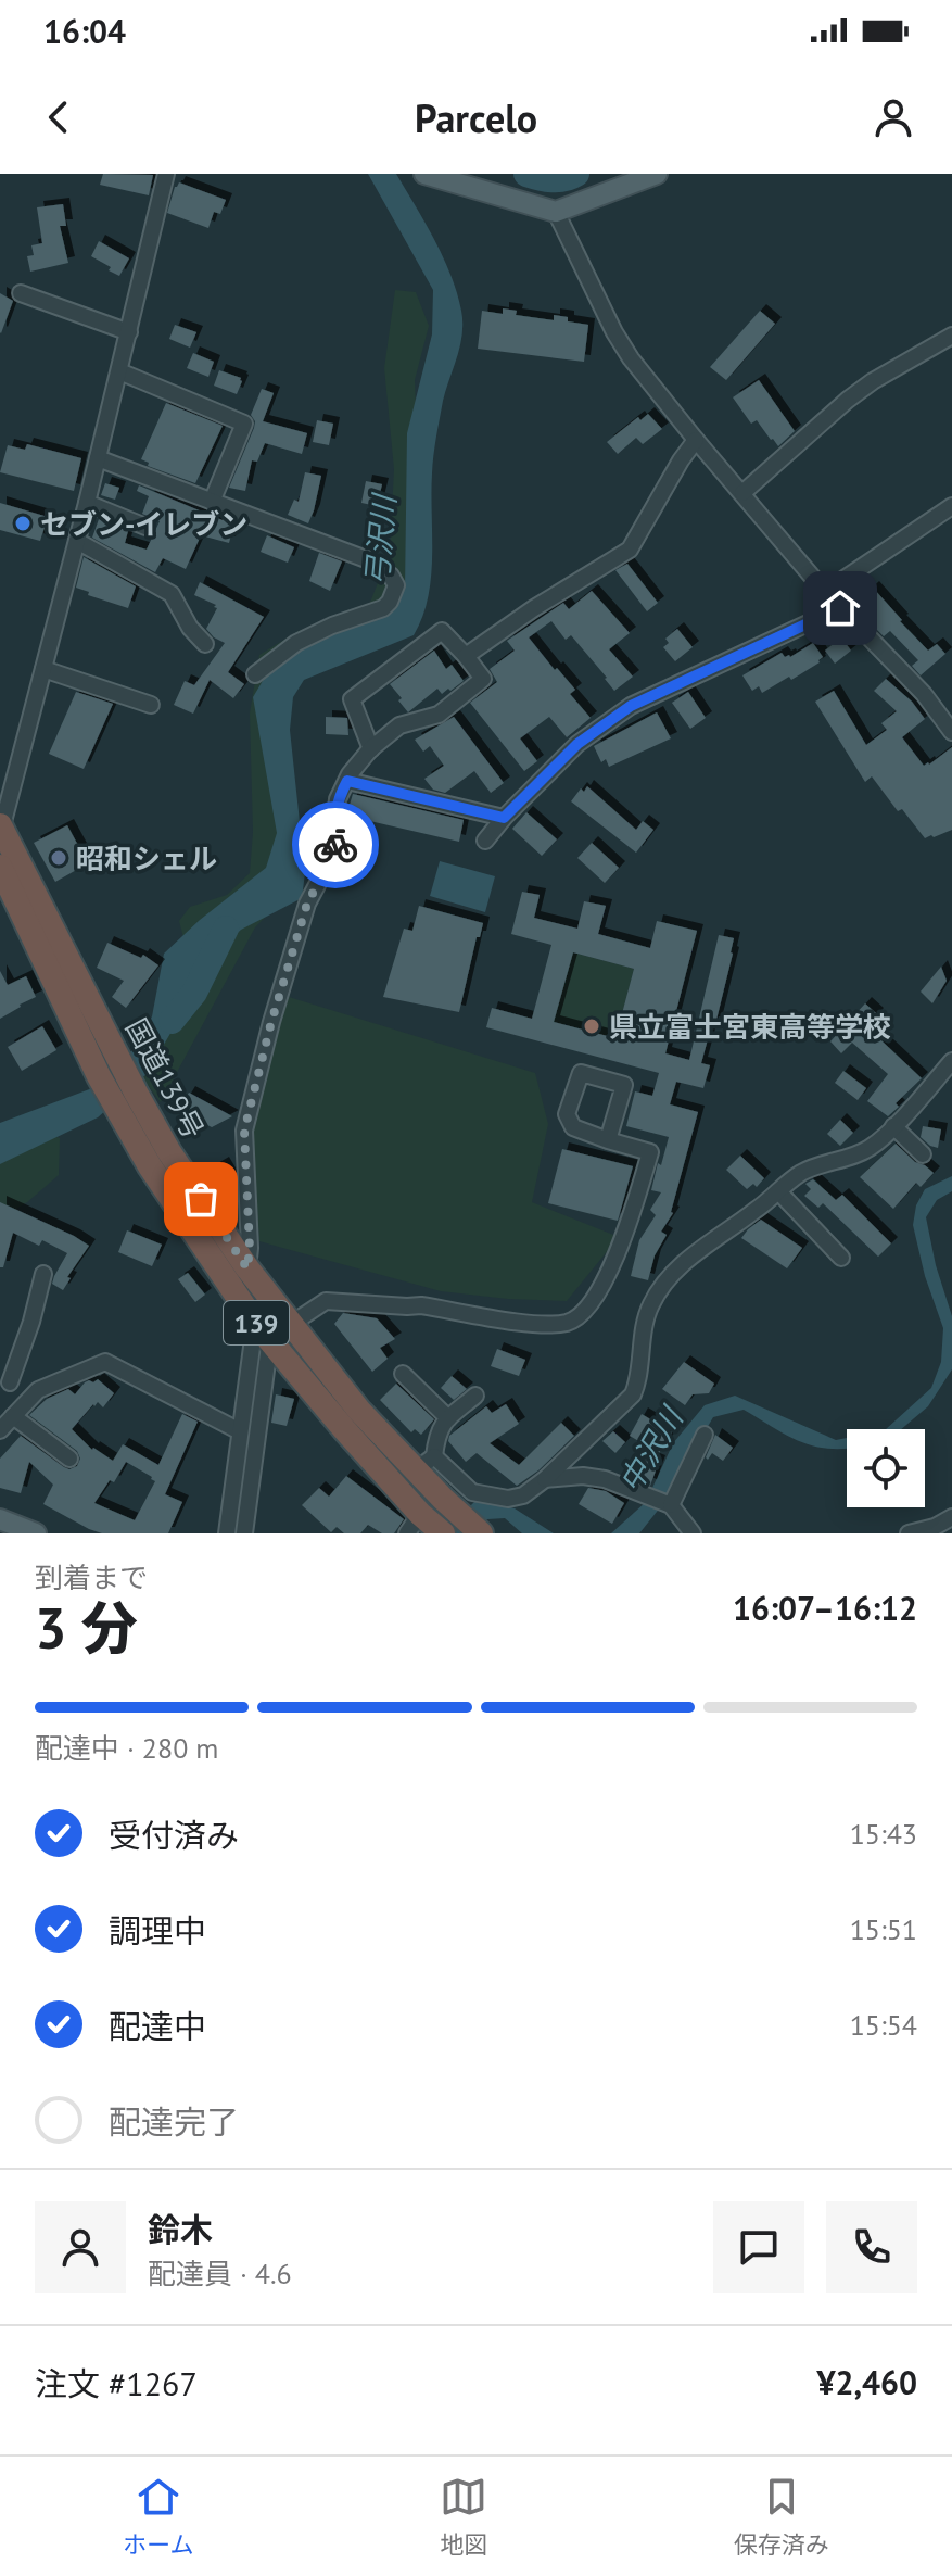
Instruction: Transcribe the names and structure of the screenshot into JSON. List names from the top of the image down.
{
  "streets": {
    "highway": ["国道139号", "139"]
  },
  "water": ["弓沢川", "中沢川"],
  "places": ["セブン-イレブン", "昭和シェル", "県立富士宮東高等学校"],
  "page": {
    "status": "16:04",
    "header": "Parcelo",
    "heading": ["3 分", "到着まで", "16:07–16:12"],
    "panel": [
      "鈴木",
      "配達員 · 4.6",
      "注文 #1267",
      "¥2,460"
    ],
    "bar": "配達中 · 280 m",
    "list": [
      ["受付済み", "15:43"],
      ["調理中", "15:51"],
      ["配達中", "15:54"],
      "配達完了"
    ],
    "tabs": ["ホーム", "地図", "保存済み"]
  }
}
